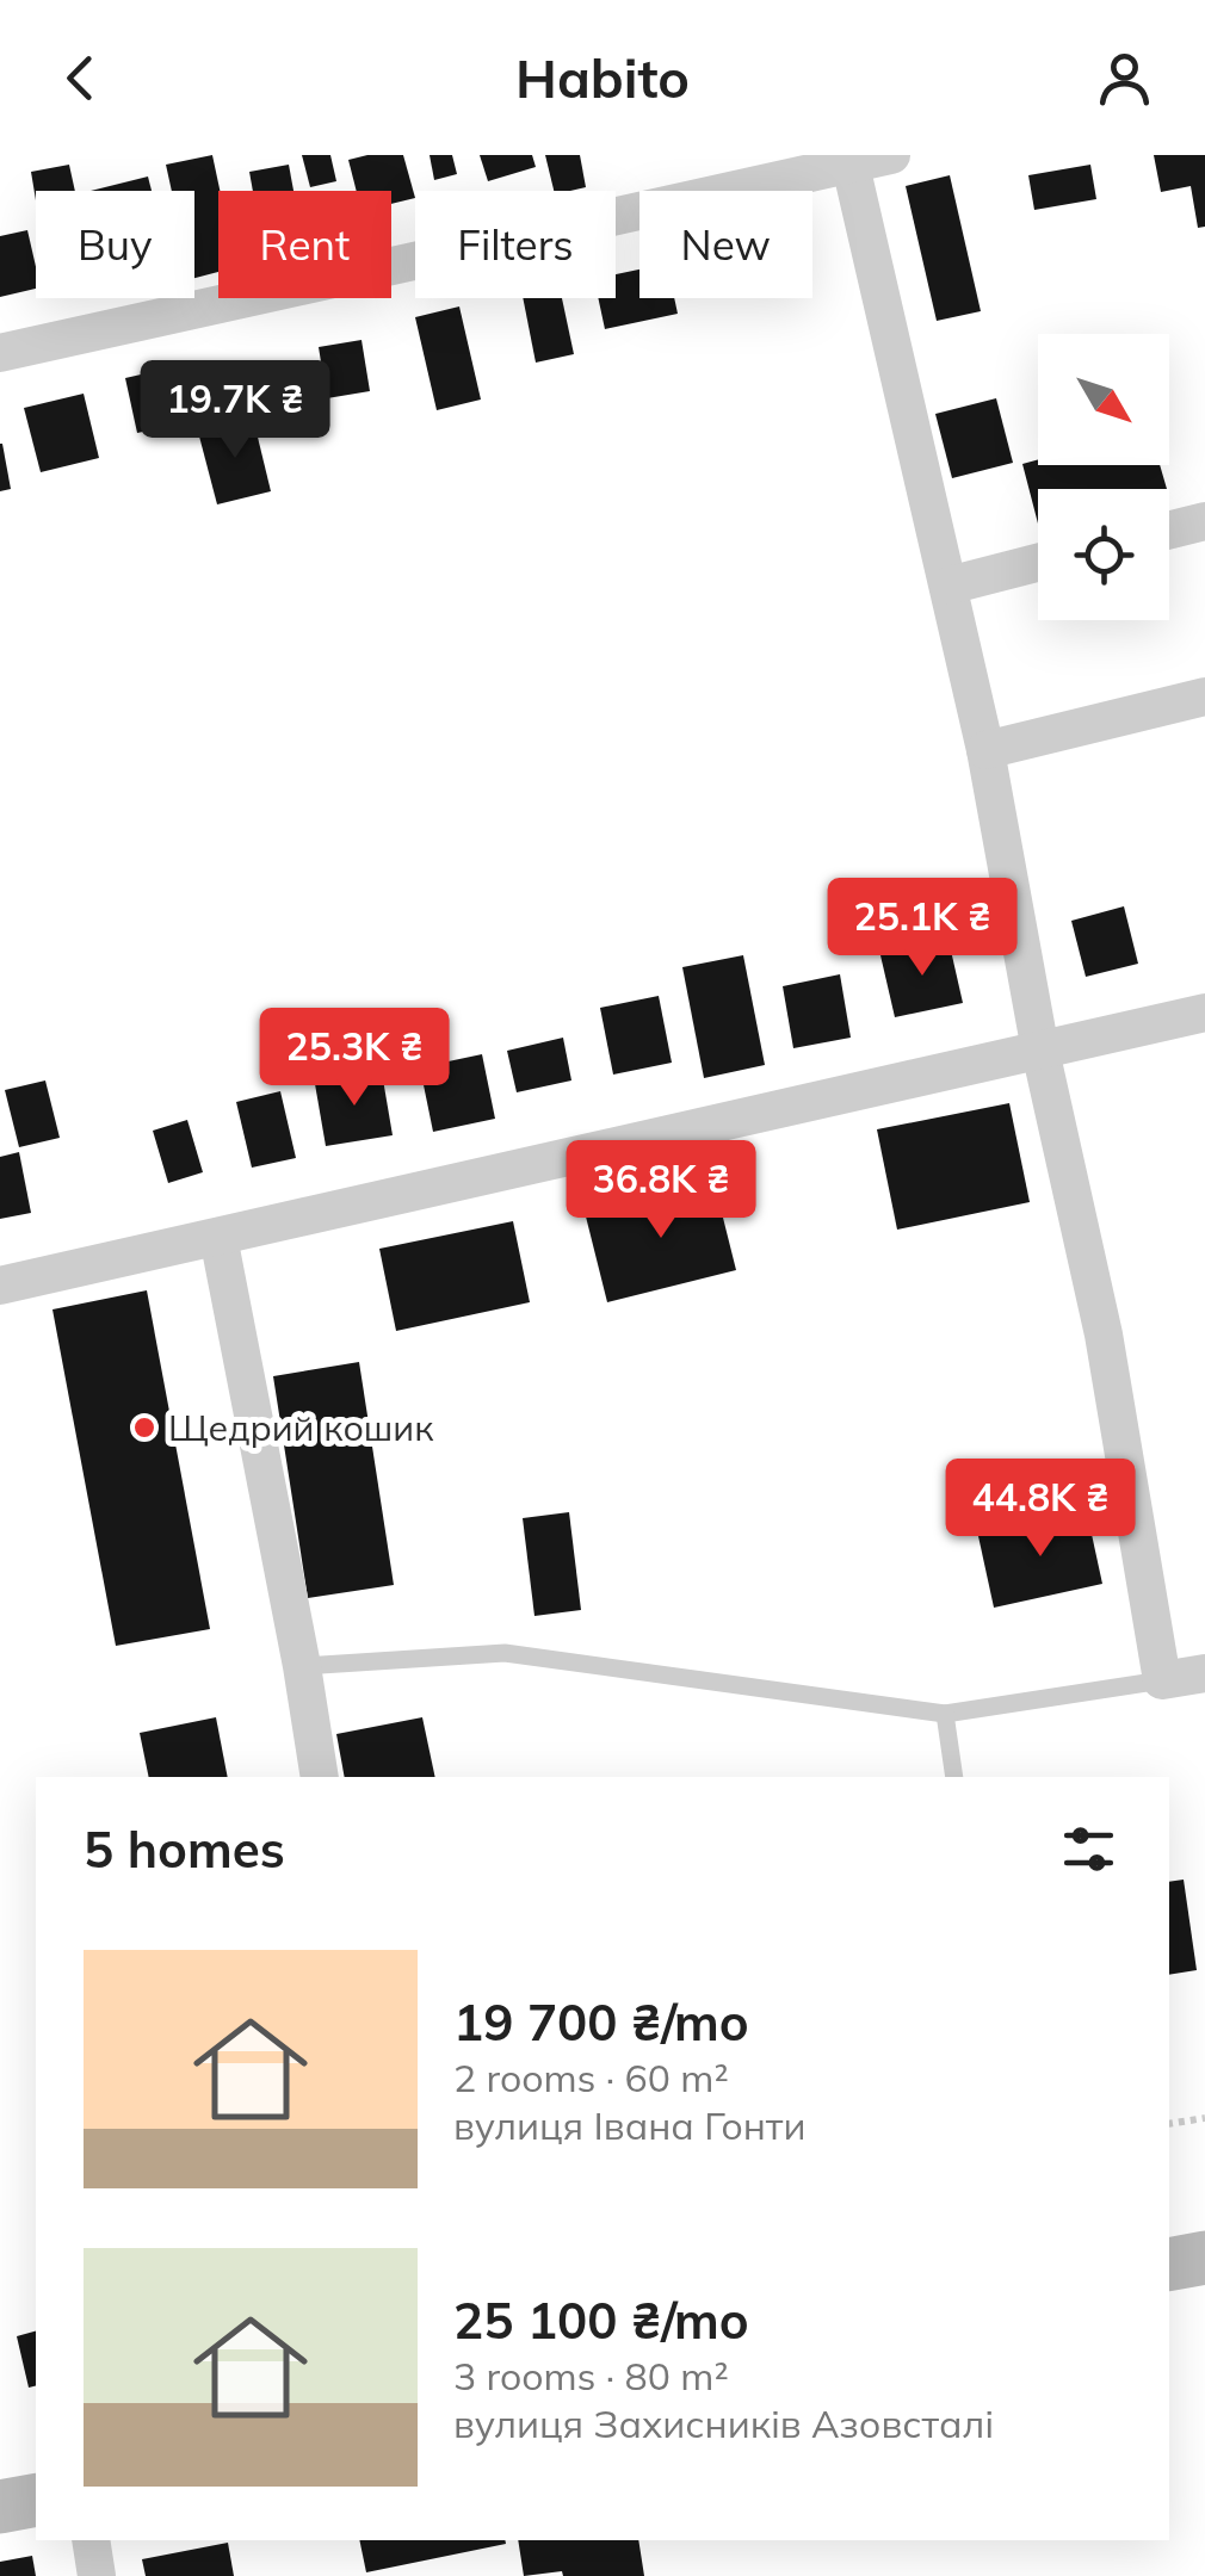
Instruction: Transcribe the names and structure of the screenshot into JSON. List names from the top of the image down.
{
  "places": ["Щедрий кошик"],
  "north": "bottom right",
  "page": {
    "header": "Habito",
    "chip": [
      "Buy",
      "Rent",
      "Filters",
      "New"
    ],
    "price": [
      "19.7K ₴",
      "25.1K ₴",
      "25.3K ₴",
      "36.8K ₴",
      "44.8K ₴"
    ],
    "heading": "5 homes",
    "list": [
      {
        "name": "19 700 ₴/mo",
        "note": "2 rooms · 60 m² · вулиця Івана Гонти"
      },
      {
        "name": "25 100 ₴/mo",
        "note": "3 rooms · 80 m² · вулиця Захисників Азовсталі"
      }
    ]
  }
}
